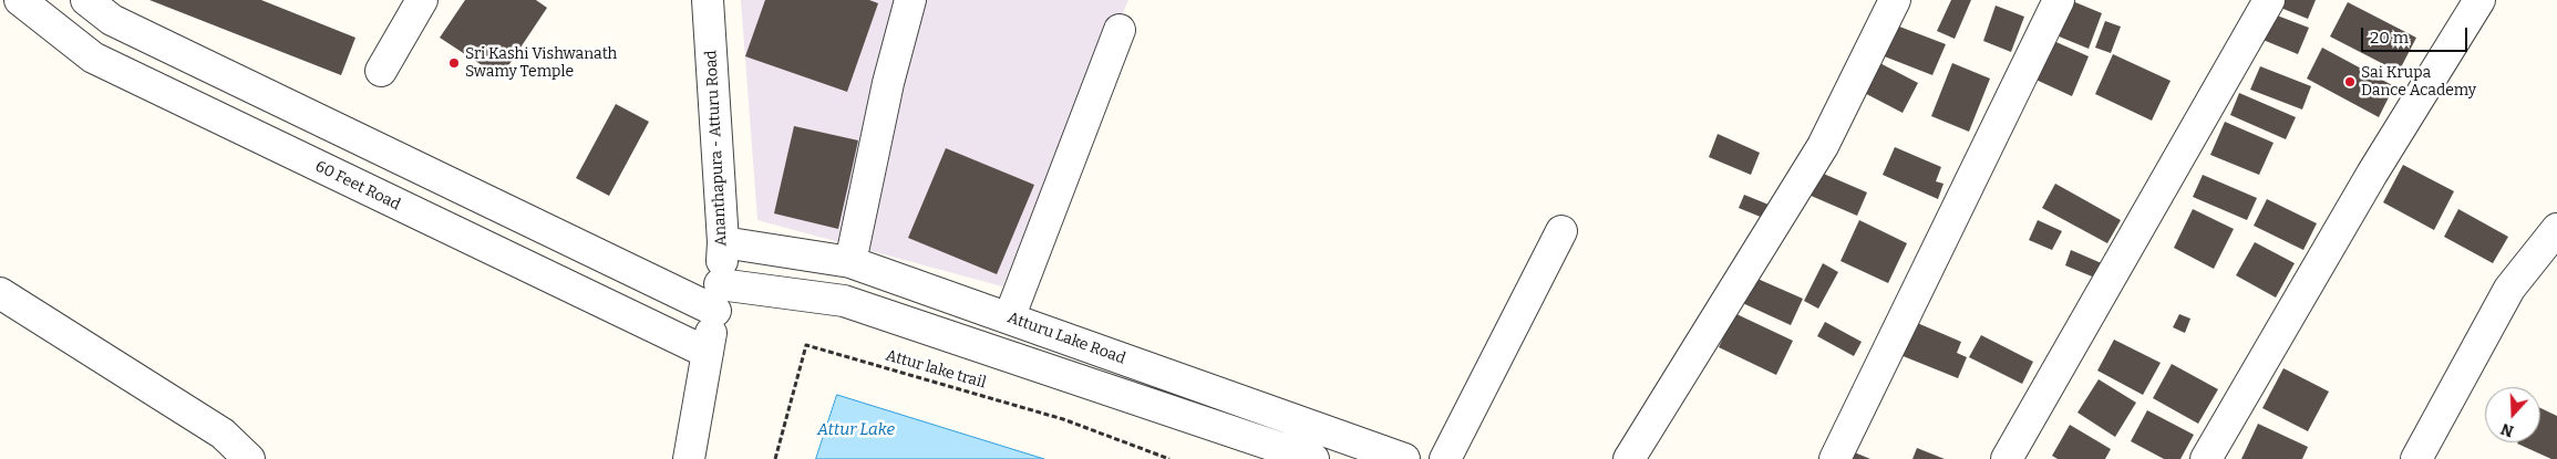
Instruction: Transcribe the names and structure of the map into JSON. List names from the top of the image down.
{
  "streets": {
    "street": ["Ananthapura - Atturu Road", "60 Feet Road", "Atturu Lake Road"],
    "path": ["Attur lake trail"]
  },
  "crossings": [
    ["Ananthapura - Atturu Road", "60 Feet Road"],
    ["Ananthapura - Atturu Road", "Atturu Lake Road"]
  ],
  "water": ["Attur Lake"],
  "places": ["Sri Kashi Vishwanath Swamy Temple", "Sai Krupa Dance Academy"],
  "scale_bar": "20 m",
  "north": "bottom"
}
